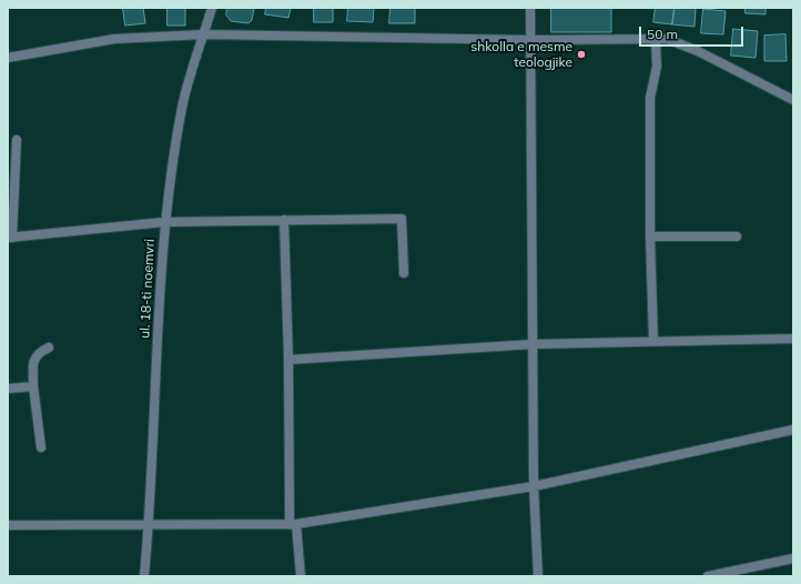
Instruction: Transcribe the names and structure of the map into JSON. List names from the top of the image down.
{
  "streets": {
    "street": ["ul. 18-ti noemvri"]
  },
  "places": ["shkolla e mesme teologjike"],
  "scale_bar": "50 m"
}
